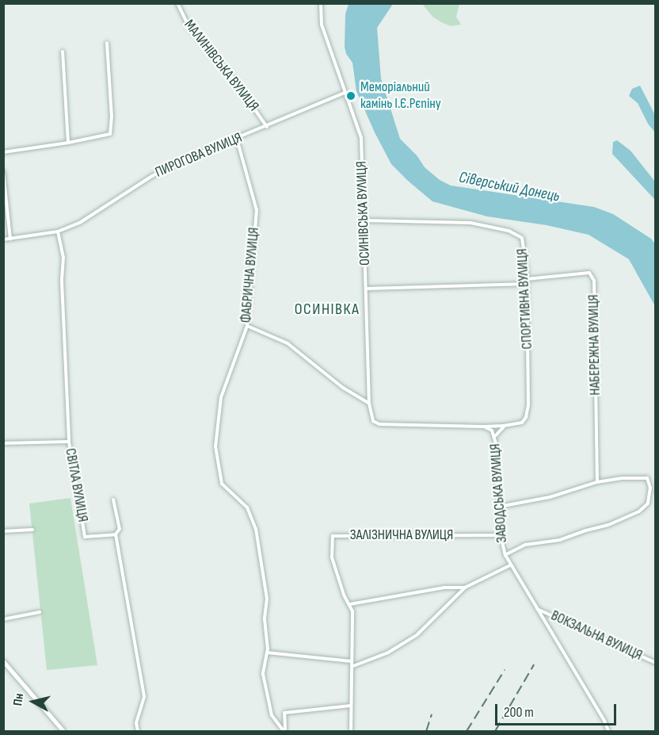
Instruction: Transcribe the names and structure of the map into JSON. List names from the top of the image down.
{
  "streets": {
    "street": [
      "МАЛИНІВСЬКА ВУЛИЦЯ",
      "ПИРОГОВА ВУЛИЦЯ",
      "ОСИНІВСЬКА ВУЛИЦЯ",
      "ФАБРИЧНА ВУЛИЦЯ",
      "СПОРТИВНА ВУЛИЦЯ",
      "НАБЕРЕЖНА ВУЛИЦЯ",
      "СВІТЛА ВУЛИЦЯ",
      "ЗАВОДСЬКА ВУЛИЦЯ",
      "ЗАЛІЗНИЧНА ВУЛИЦЯ",
      "ВОКЗАЛЬНА ВУЛИЦЯ"
    ]
  },
  "crossings": [
    ["МАЛИНІВСЬКА ВУЛИЦЯ", "ПИРОГОВА ВУЛИЦЯ"],
    ["ПИРОГОВА ВУЛИЦЯ", "ОСИНІВСЬКА ВУЛИЦЯ"],
    ["ПИРОГОВА ВУЛИЦЯ", "ФАБРИЧНА ВУЛИЦЯ"],
    ["ПИРОГОВА ВУЛИЦЯ", "СВІТЛА ВУЛИЦЯ"],
    ["ОСИНІВСЬКА ВУЛИЦЯ", "СПОРТИВНА ВУЛИЦЯ"],
    ["СПОРТИВНА ВУЛИЦЯ", "НАБЕРЕЖНА ВУЛИЦЯ"],
    ["СПОРТИВНА ВУЛИЦЯ", "ЗАВОДСЬКА ВУЛИЦЯ"],
    ["ЗАВОДСЬКА ВУЛИЦЯ", "ЗАЛІЗНИЧНА ВУЛИЦЯ"],
    ["ЗАВОДСЬКА ВУЛИЦЯ", "ВОКЗАЛЬНА ВУЛИЦЯ"]
  ],
  "districts": ["ОСИНІВКА"],
  "water": ["Сіверський Донець"],
  "places": ["Меморіальний камінь І.Є.Рєпіну"],
  "scale_bar": "200 m",
  "north": "left"
}
